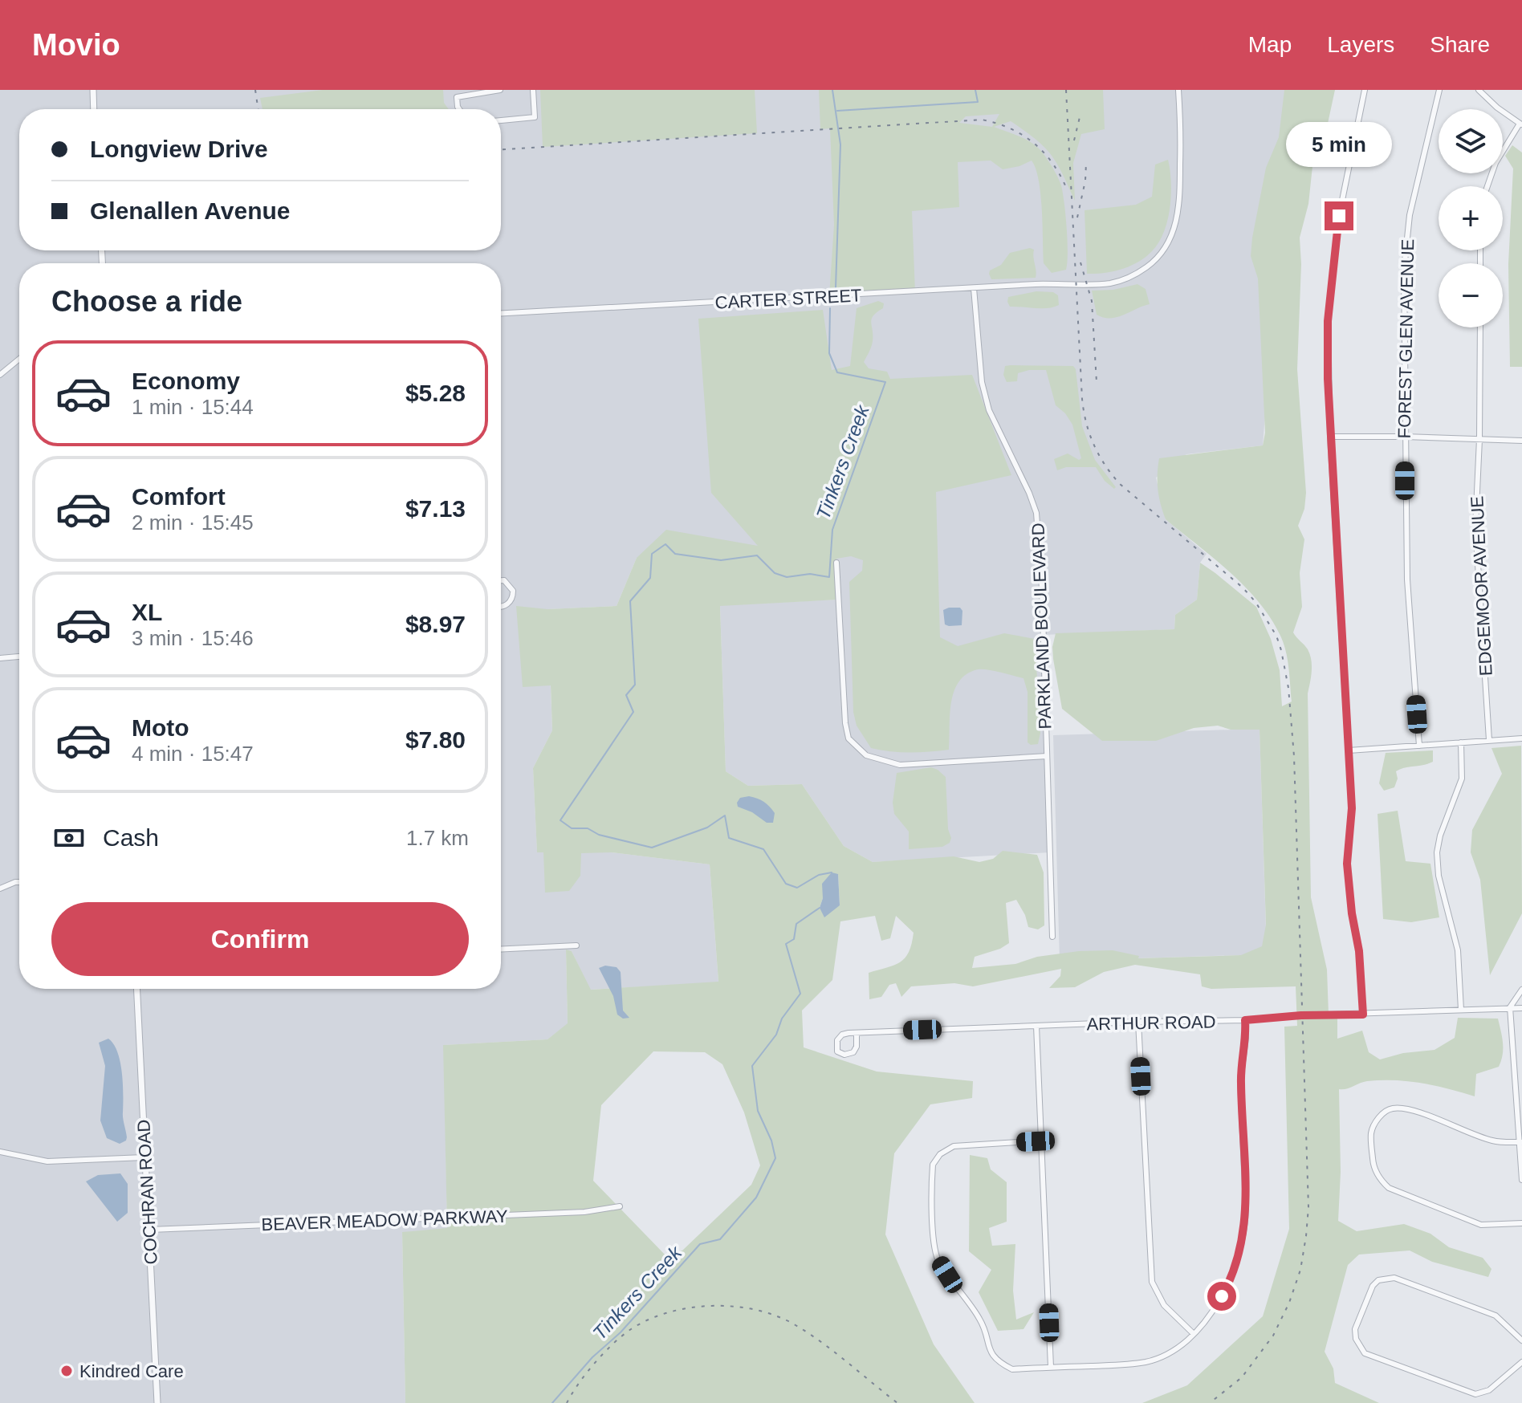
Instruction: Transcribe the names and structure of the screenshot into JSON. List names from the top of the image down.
{
  "streets": {
    "street": [
      "CARTER STREET",
      "FOREST GLEN AVENUE",
      "EDGEMOOR AVENUE",
      "PARKLAND BOULEVARD",
      "ARTHUR ROAD",
      "COCHRAN ROAD",
      "BEAVER MEADOW PARKWAY"
    ]
  },
  "crossings": [
    ["CARTER STREET", "PARKLAND BOULEVARD"],
    ["COCHRAN ROAD", "BEAVER MEADOW PARKWAY"]
  ],
  "water": ["Tinkers Creek"],
  "places": ["Kindred Care"],
  "page": {
    "header": "Movio",
    "nav": ["Map", "Layers", "Share"],
    "map_buttons": ["+", "−"],
    "banner": ["Longview Drive", "Glenallen Avenue"],
    "bubble": "5 min",
    "heading": "Choose a ride",
    "list": [
      {
        "name": "Economy",
        "note": "1 min · 15:44",
        "value": "$5.28"
      },
      {
        "name": "Comfort",
        "note": "2 min · 15:45",
        "value": "$7.13"
      },
      {
        "name": "XL",
        "note": "3 min · 15:46",
        "value": "$8.97"
      },
      {
        "name": "Moto",
        "note": "4 min · 15:47",
        "value": "$7.80"
      }
    ],
    "pay": ["Cash", "1.7 km"],
    "buttons": "Confirm"
  }
}
